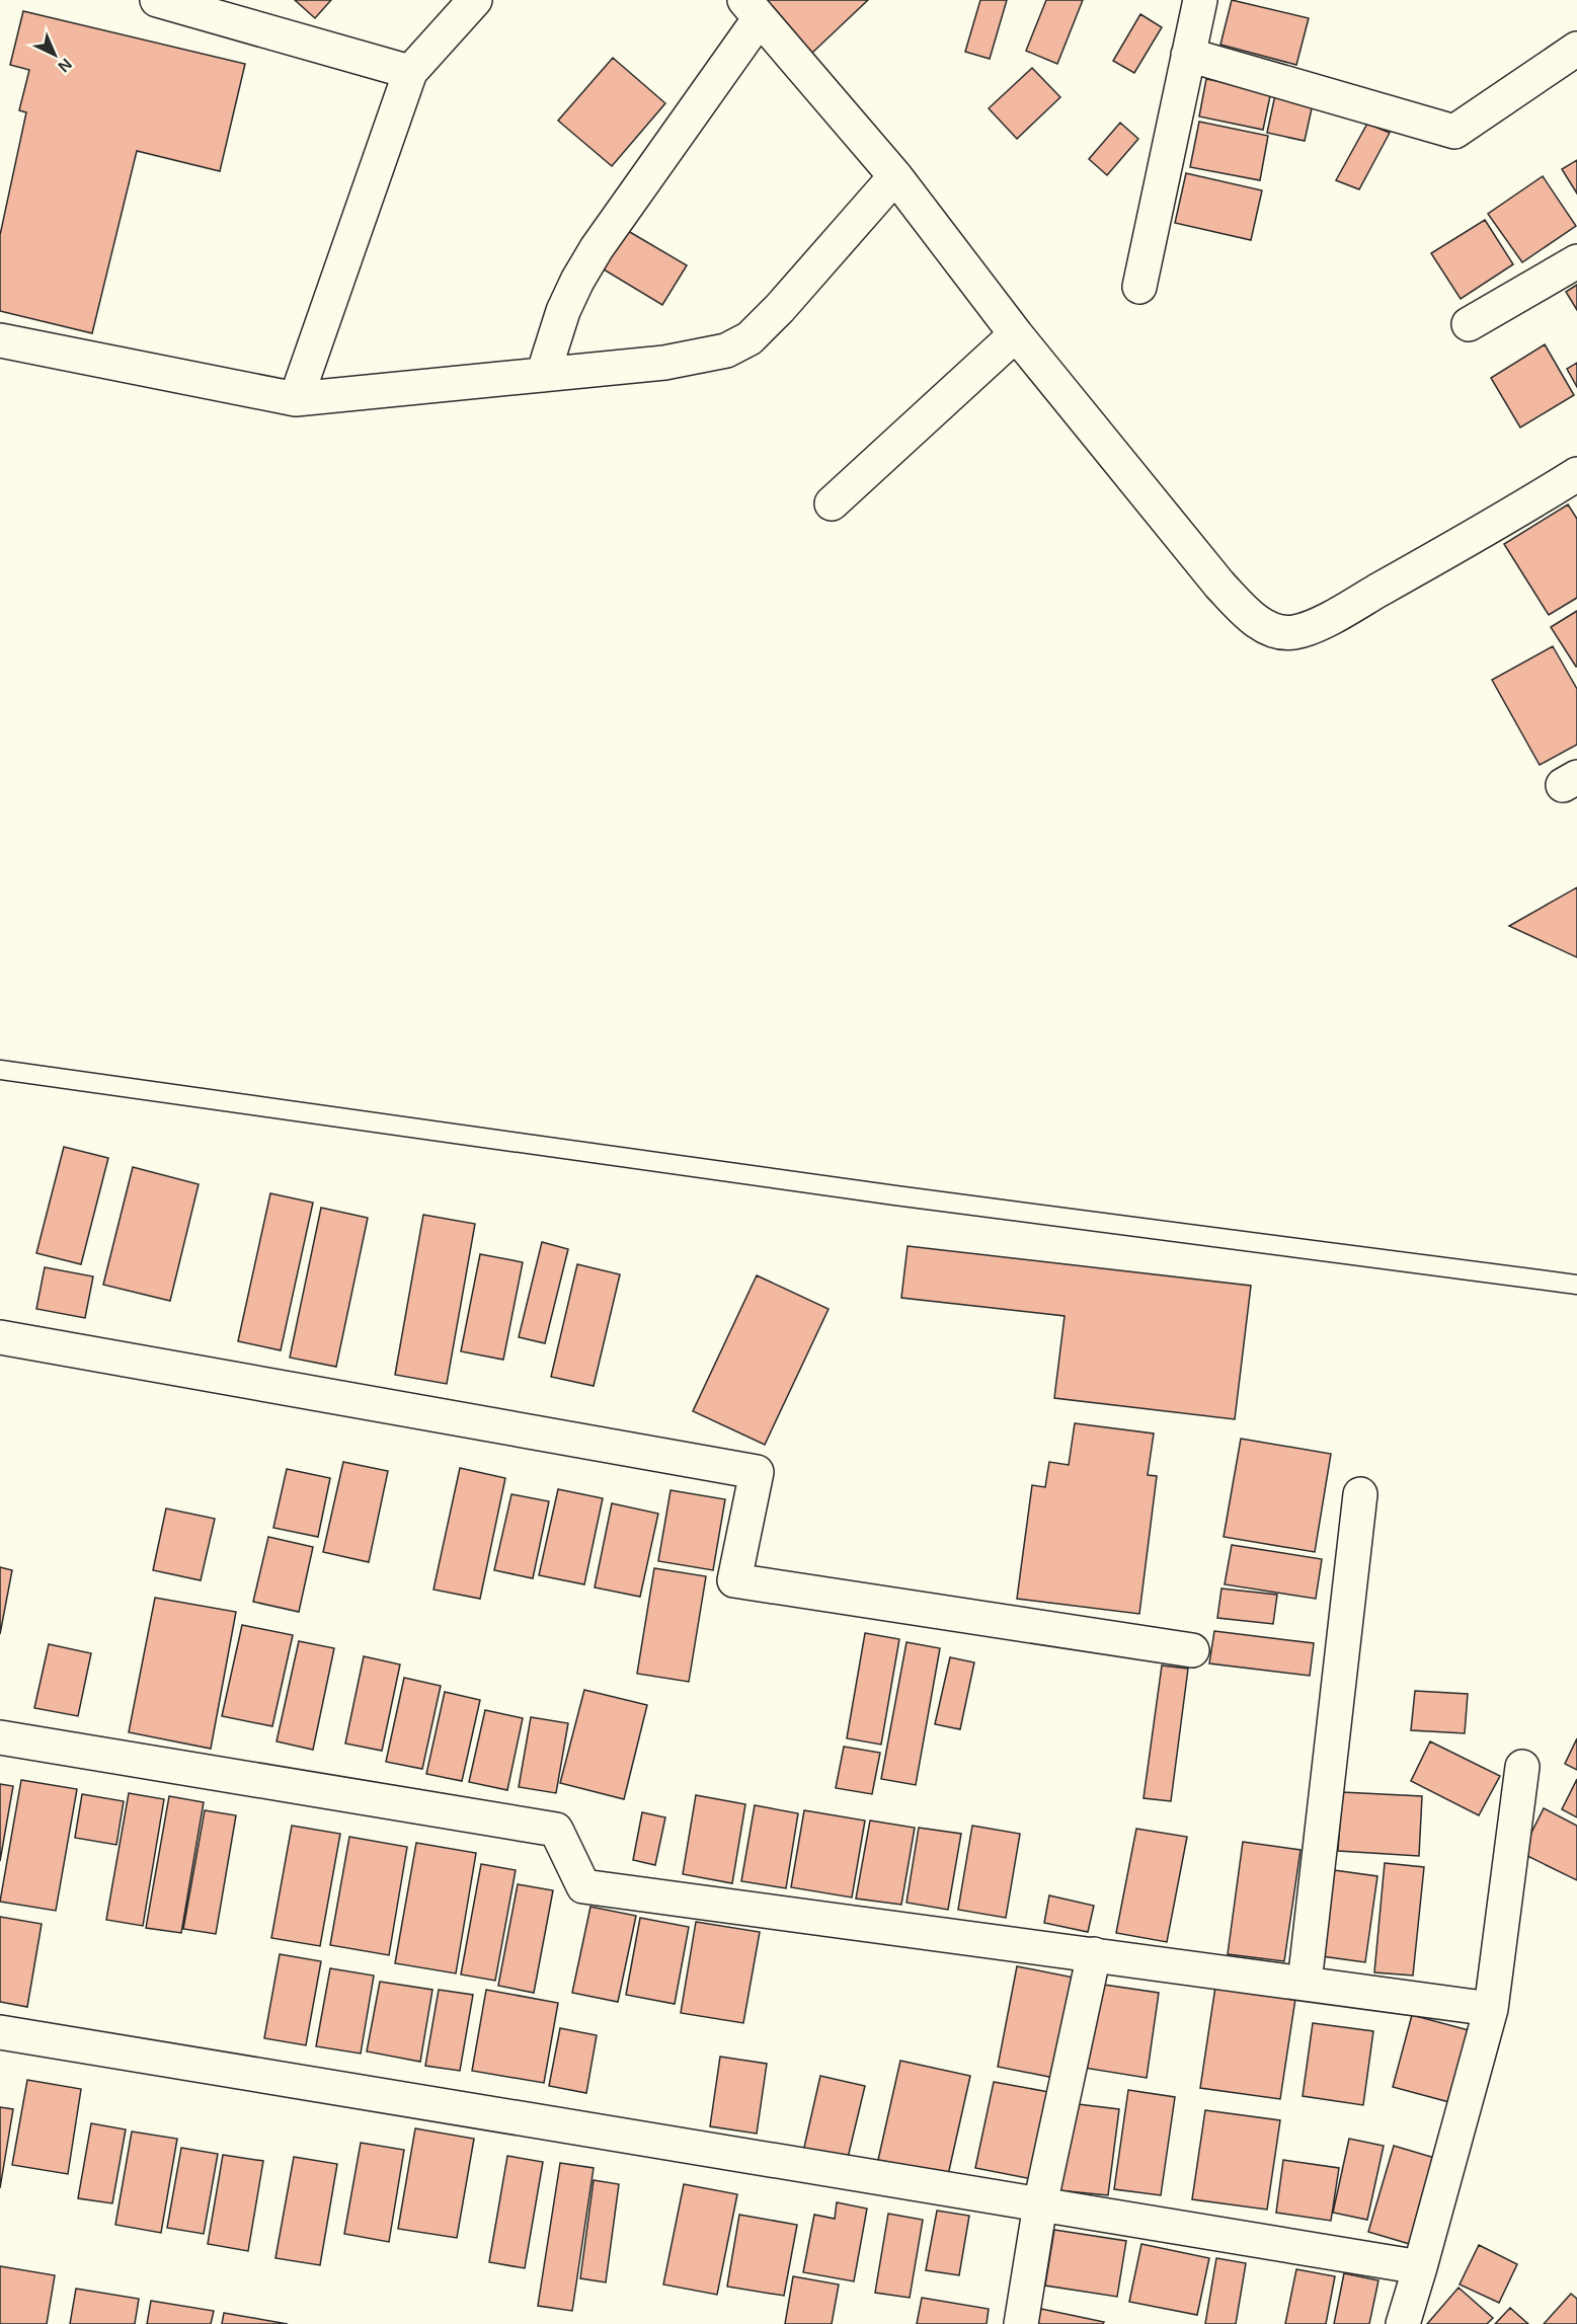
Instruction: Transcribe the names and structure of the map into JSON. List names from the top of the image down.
{
  "north": "bottom right"
}
